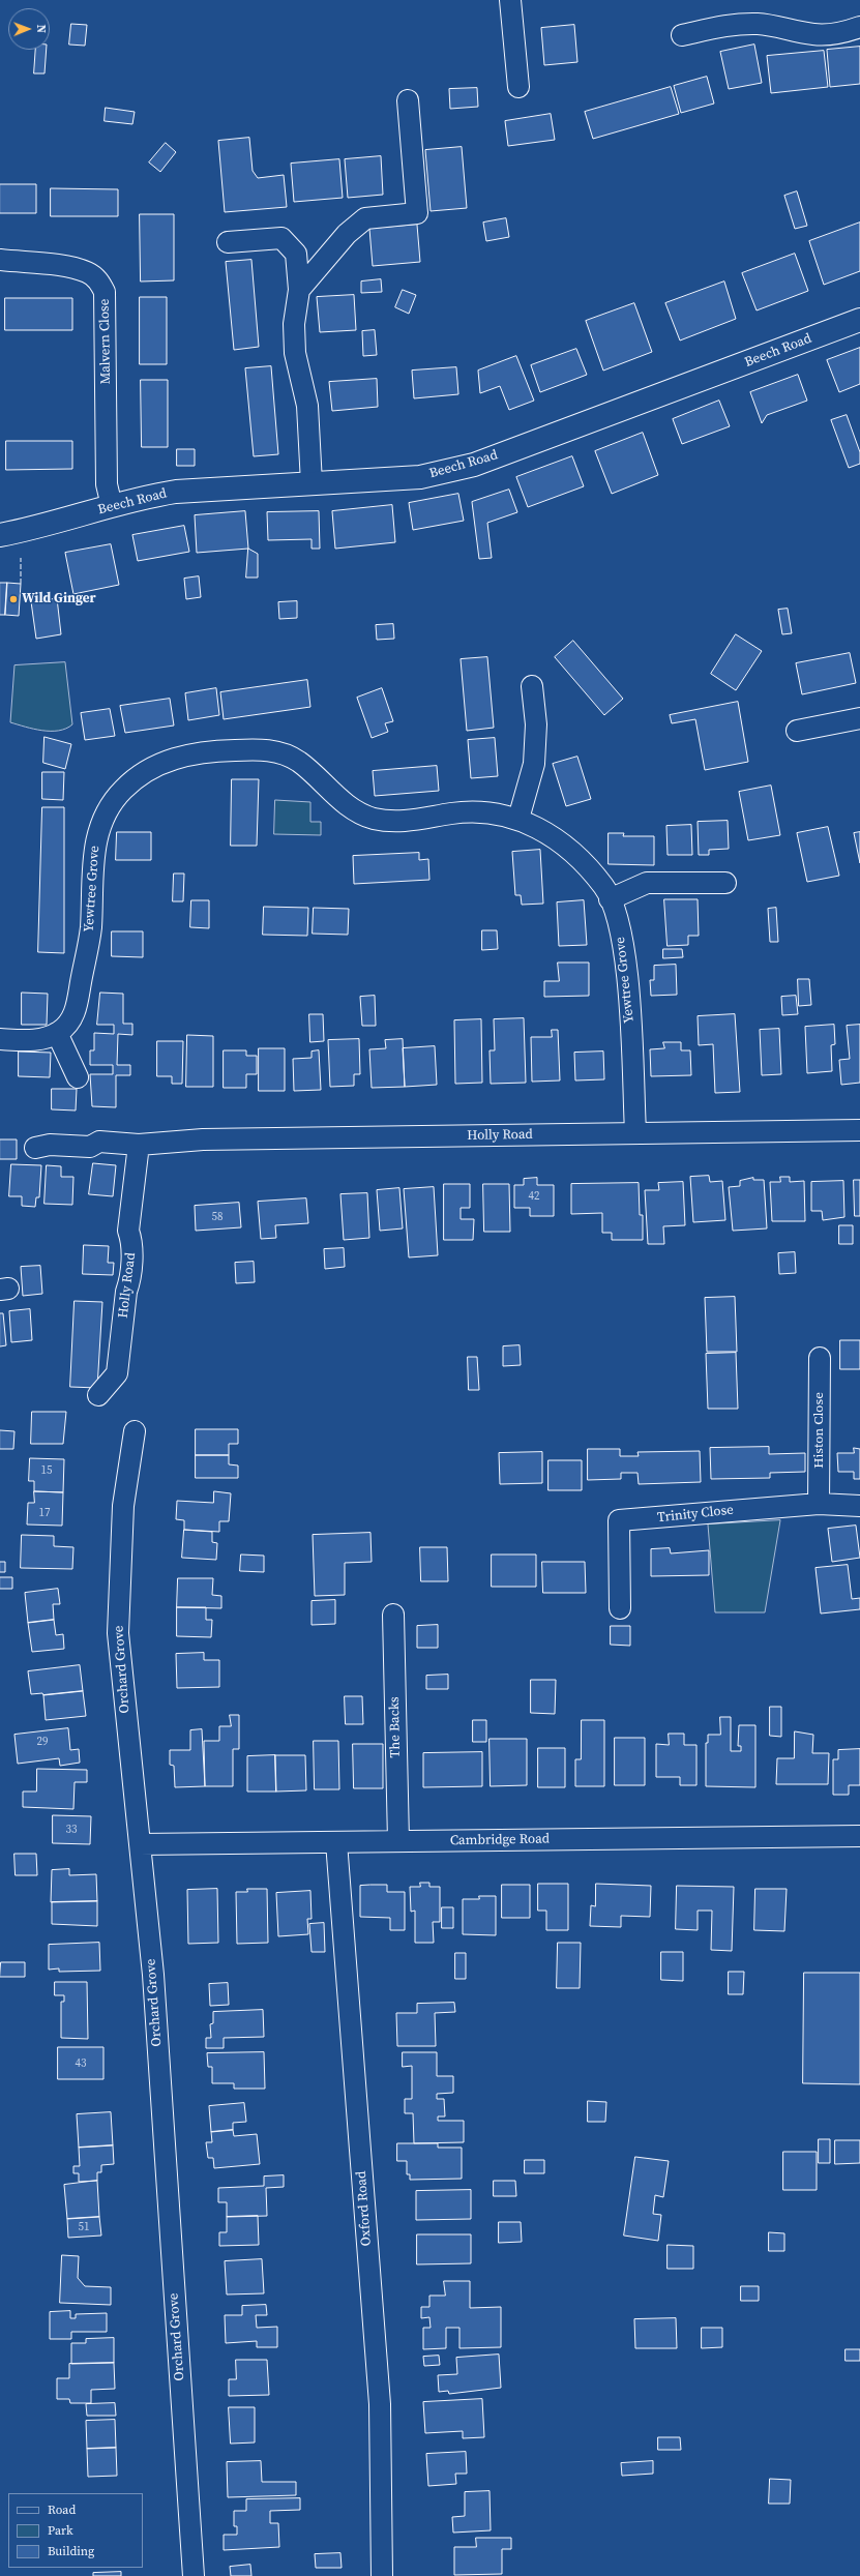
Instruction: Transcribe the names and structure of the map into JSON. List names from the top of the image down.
{
  "streets": {
    "street": [
      "Malvern Close",
      "Beech Road",
      "Yewtree Grove",
      "Holly Road",
      "Histon Close",
      "Trinity Close",
      "Orchard Grove",
      "The Backs",
      "Cambridge Road",
      "Oxford Road"
    ]
  },
  "crossings": [
    ["Malvern Close", "Beech Road"],
    ["Yewtree Grove", "Holly Road"],
    ["Histon Close", "Trinity Close"],
    ["Orchard Grove", "Cambridge Road"],
    ["The Backs", "Cambridge Road"],
    ["Cambridge Road", "Oxford Road"]
  ],
  "places": ["Wild Ginger"],
  "house_numbers": [
    "42",
    "58",
    "15",
    "17",
    "29",
    "33",
    "43",
    "51"
  ],
  "legend": ["Road", "Park", "Building"],
  "north": "right"
}
